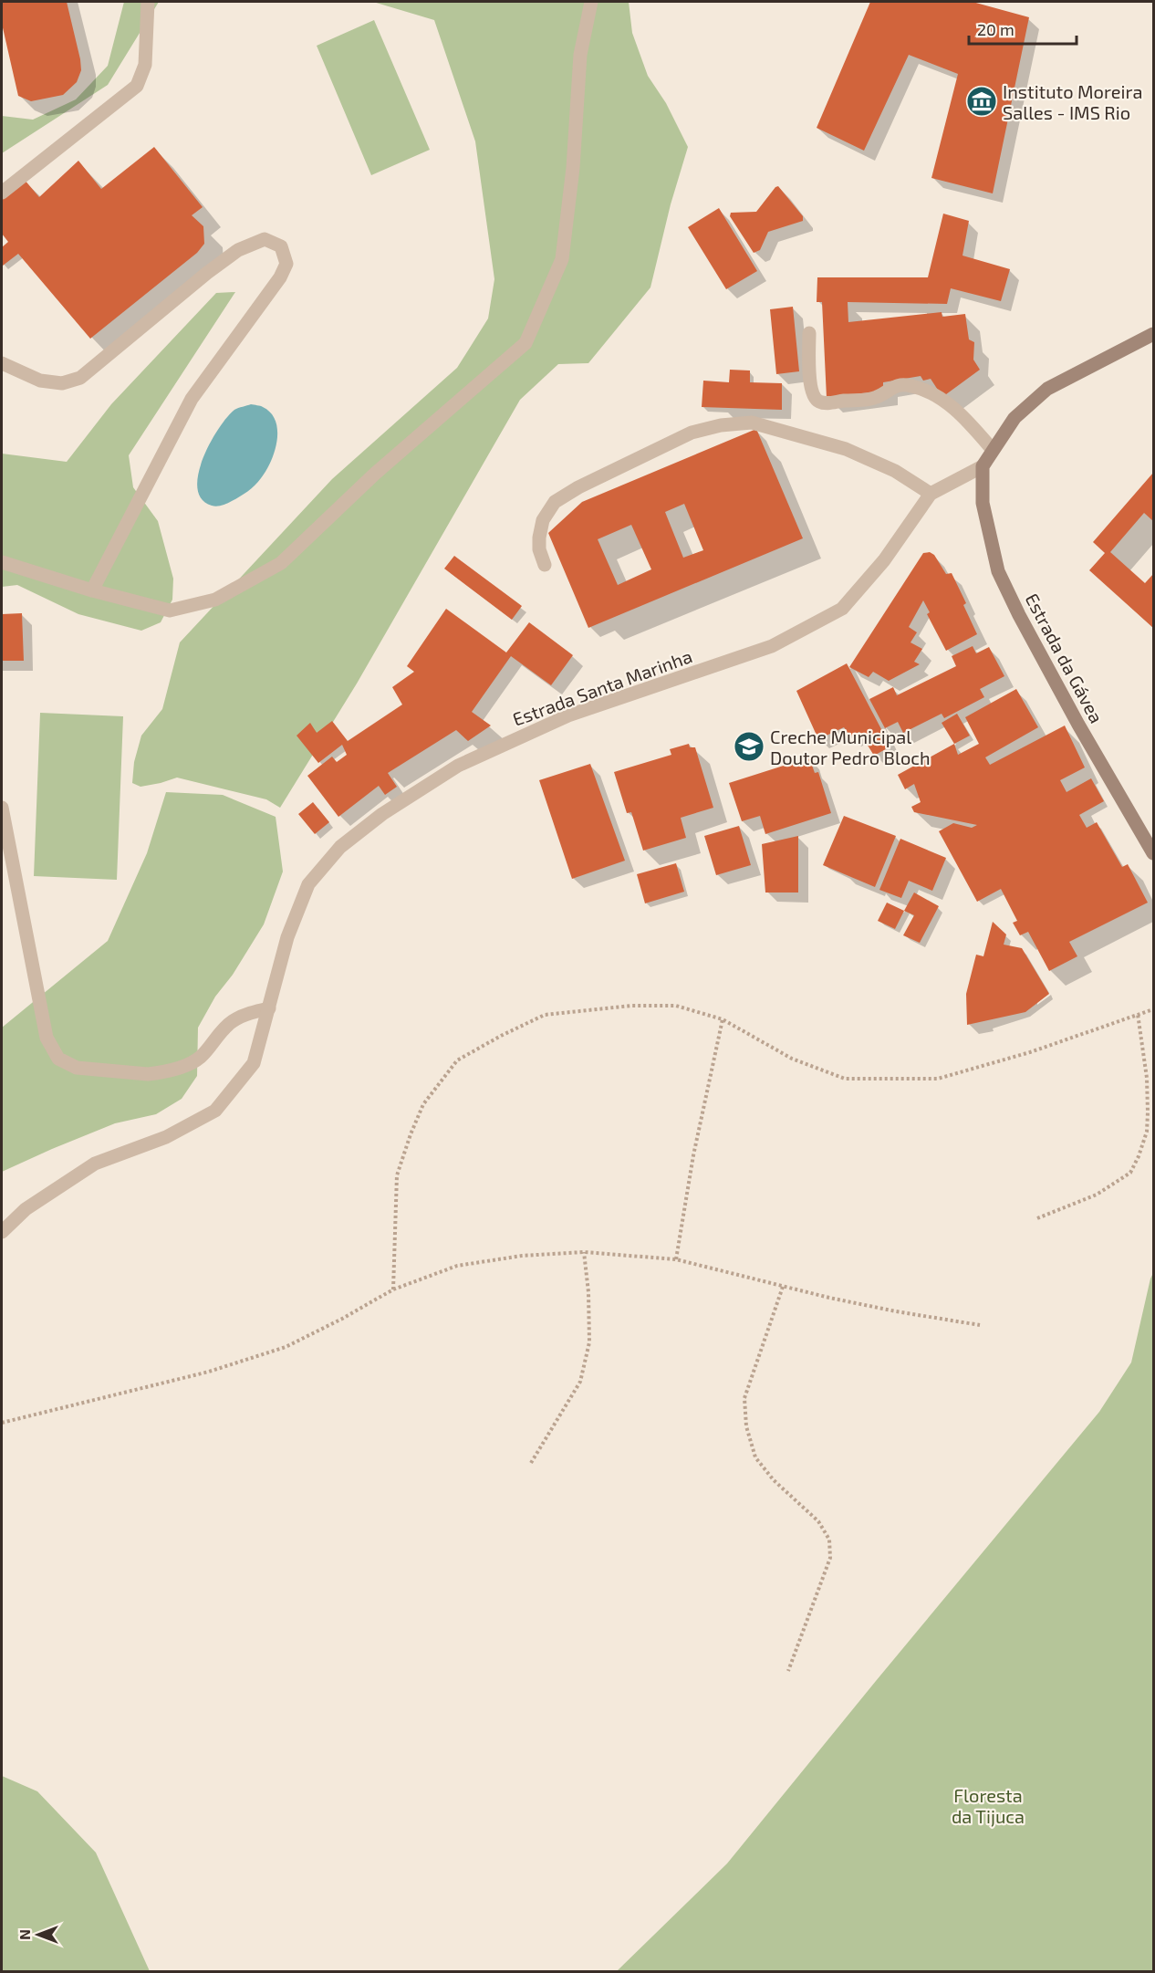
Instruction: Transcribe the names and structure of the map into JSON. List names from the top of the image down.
{
  "streets": {
    "street": ["Estrada da Gávea", "Estrada Santa Marinha"]
  },
  "crossings": [
    ["Estrada da Gávea", "Estrada Santa Marinha"]
  ],
  "parks": ["Floresta da Tijuca"],
  "places": {
    "museum": ["Instituto Moreira Salles - IMS Rio"],
    "school or university": ["Creche Municipal Doutor Pedro Bloch"]
  },
  "scale_bar": "20 m",
  "north": "left"
}
